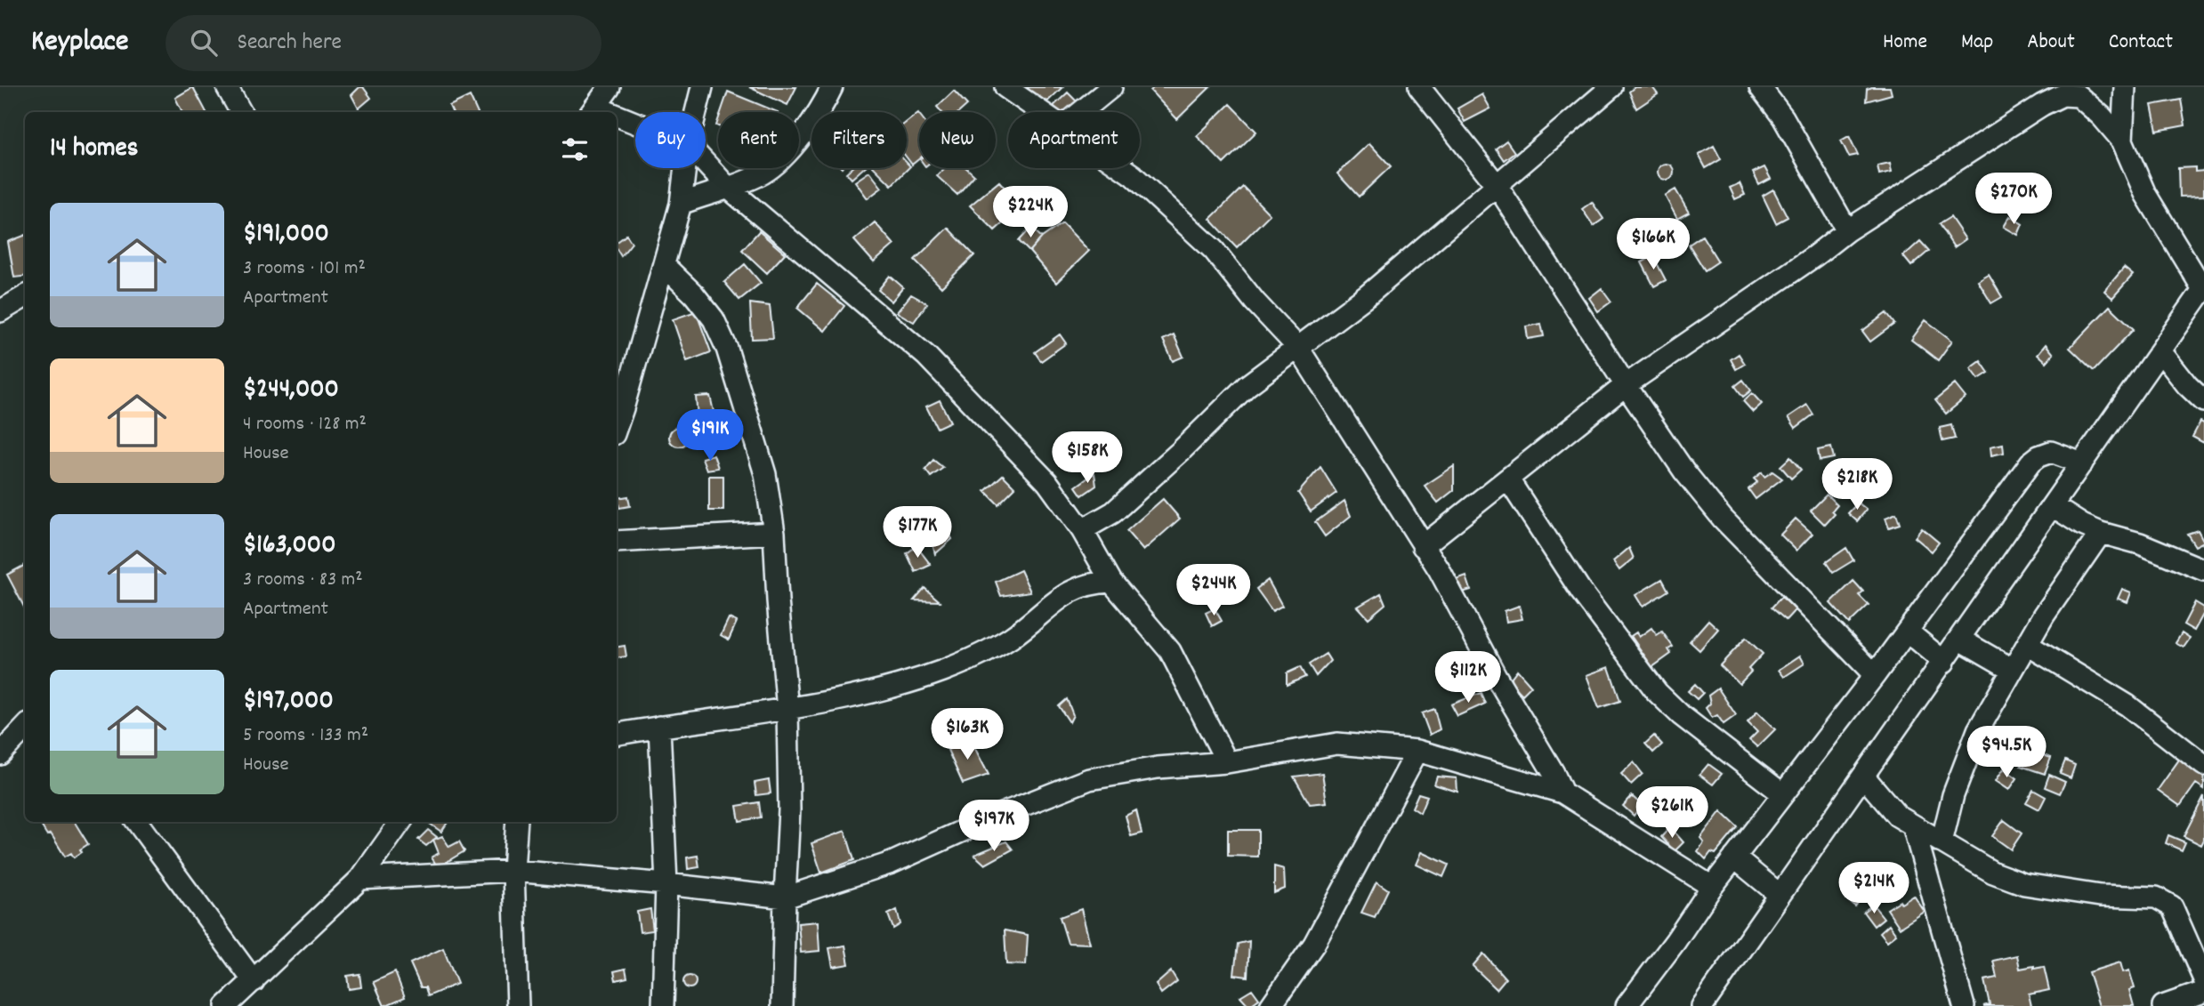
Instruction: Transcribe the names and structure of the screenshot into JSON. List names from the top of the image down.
{
  "page": {
    "header": "Keyplace",
    "search": "Search here",
    "nav": [
      "Home",
      "Map",
      "About",
      "Contact"
    ],
    "chip": [
      "Buy",
      "Rent",
      "Filters",
      "New",
      "Apartment"
    ],
    "heading": "14 homes",
    "price": [
      "$270K",
      "$224K",
      "$166K",
      "$191K",
      "$158K",
      "$218K",
      "$177K",
      "$244K",
      "$112K",
      "$163K",
      "$94.5K",
      "$261K",
      "$197K",
      "$214K"
    ],
    "list": [
      {
        "name": "$191,000",
        "note": "3 rooms · 101 m² · Apartment"
      },
      {
        "name": "$244,000",
        "note": "4 rooms · 128 m² · House"
      },
      {
        "name": "$163,000",
        "note": "3 rooms · 83 m² · Apartment"
      },
      {
        "name": "$197,000",
        "note": "5 rooms · 133 m² · House"
      }
    ]
  }
}
